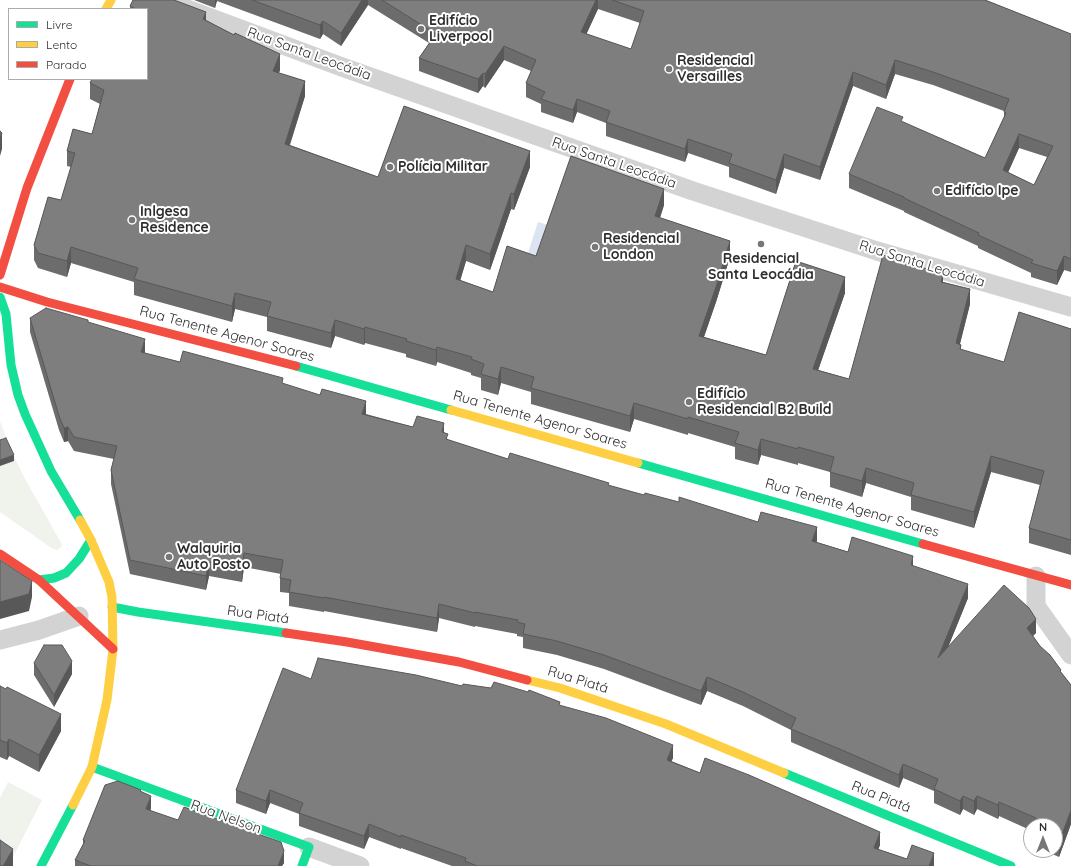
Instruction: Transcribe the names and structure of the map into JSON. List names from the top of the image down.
{
  "streets": {
    "street": [
      "Rua Santa Leocádia",
      "Rua Tenente Agenor Soares",
      "Rua Piatá",
      "Rua Nelson"
    ]
  },
  "places": [
    "Edifício Liverpool",
    "Residencial Versailles",
    "Polícia Militar",
    "Edifício Ipe",
    "Inlgesa Residence",
    "Residencial Santa Leocádia",
    "Residencial London",
    "Edifício Residencial B2 Build",
    "Walquiria Auto Posto"
  ],
  "legend": ["Livre", "Lento", "Parado"],
  "north": "top"
}
